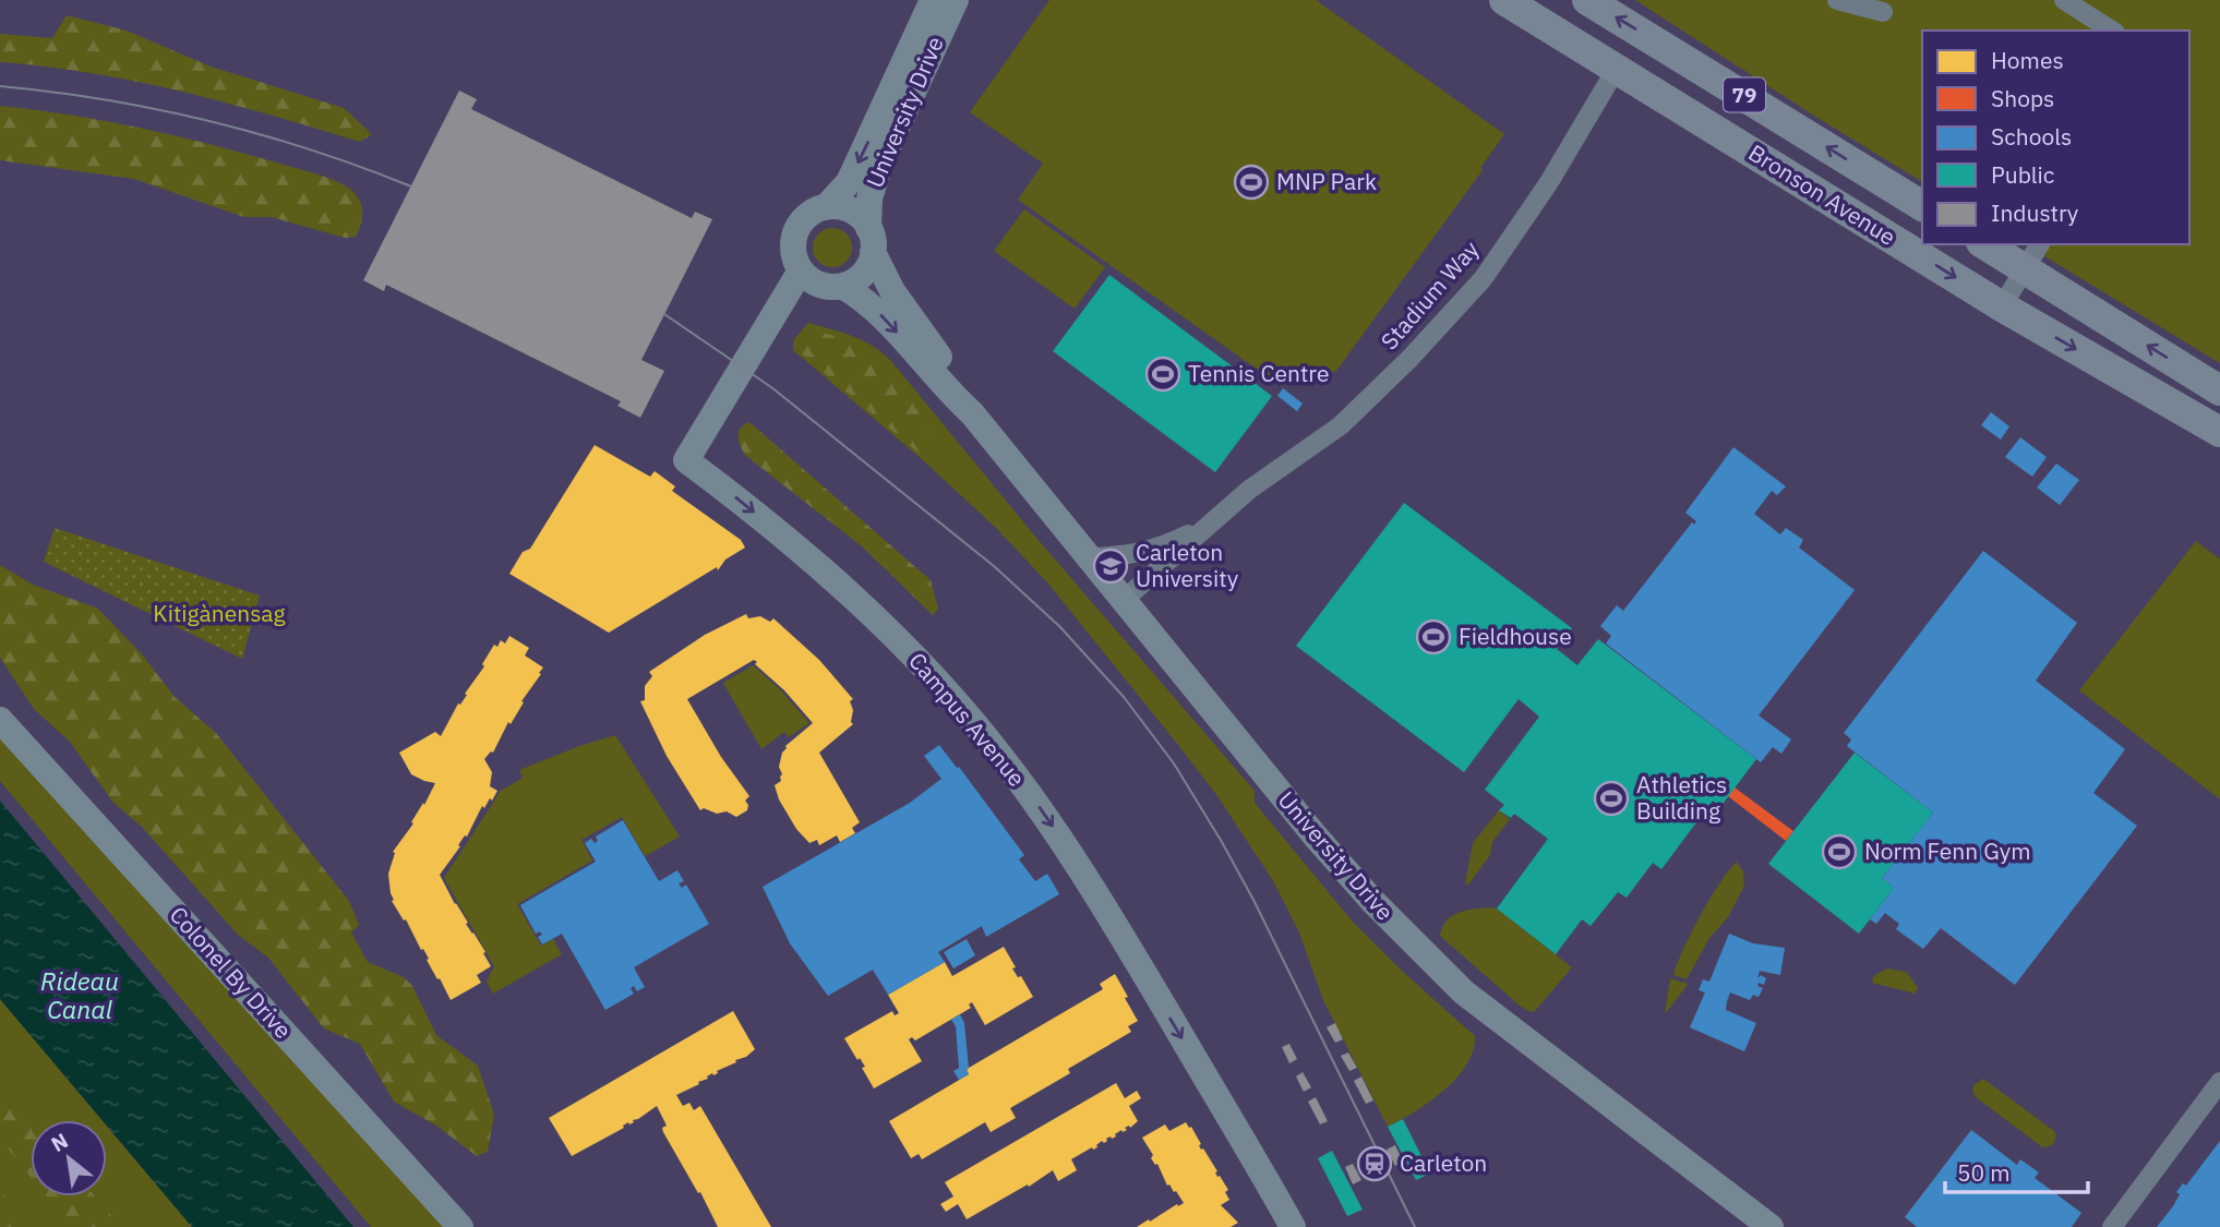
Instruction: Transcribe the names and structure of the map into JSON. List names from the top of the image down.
{
  "streets": {
    "main road": ["79", "Bronson Avenue"],
    "street": [
      "University Drive",
      "Stadium Way",
      "Campus Avenue",
      "Colonel By Drive"
    ]
  },
  "crossings": [
    ["University Drive", "Stadium Way"],
    ["University Drive", "Campus Avenue"],
    ["Bronson Avenue", "Stadium Way"]
  ],
  "one_way": ["Campus Avenue"],
  "water": ["Rideau Canal"],
  "parks": ["Kitigànensag"],
  "places": {
    "sports": [
      "MNP Park",
      "Tennis Centre",
      "Fieldhouse",
      "Athletics Building",
      "Norm Fenn Gym"
    ],
    "school or university": ["Carleton University"],
    "station": ["Carleton"]
  },
  "legend": [
    "Homes",
    "Shops",
    "Schools",
    "Public",
    "Industry"
  ],
  "scale_bar": "50 m",
  "north": "top left"
}
